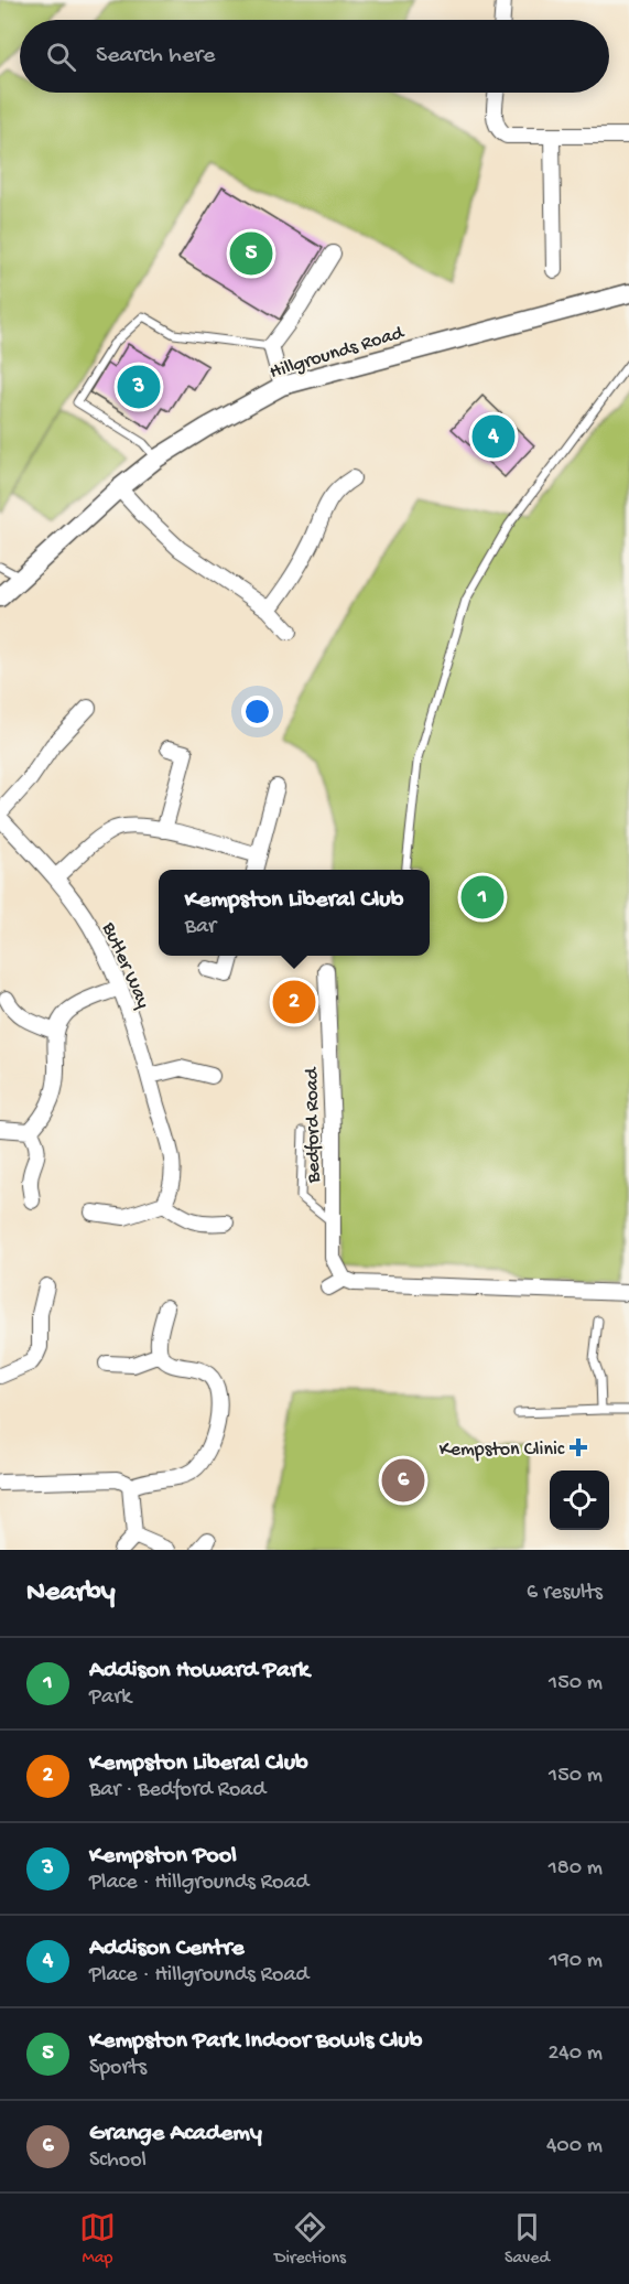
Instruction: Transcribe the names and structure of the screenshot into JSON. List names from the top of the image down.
{
  "streets": {
    "street": ["Hillgrounds Road", "Butler Way", "Bedford Road"]
  },
  "places": {
    "health": ["Kempston Clinic"]
  },
  "page": {
    "search": "Search here",
    "pins": [
      "5",
      "3",
      "4",
      "1",
      "2",
      "6"
    ],
    "popup": ["Kempston Liberal Club", "Bar"],
    "heading": ["Nearby", "6 results"],
    "list": [
      {
        "mark": "1",
        "name": "Addison Howard Park",
        "note": "Park",
        "value": "150 m"
      },
      {
        "mark": "2",
        "name": "Kempston Liberal Club",
        "note": "Bar · Bedford Road",
        "value": "150 m"
      },
      {
        "mark": "3",
        "name": "Kempston Pool",
        "note": "Place · Hillgrounds Road",
        "value": "180 m"
      },
      {
        "mark": "4",
        "name": "Addison Centre",
        "note": "Place · Hillgrounds Road",
        "value": "190 m"
      },
      {
        "mark": "5",
        "name": "Kempston Park Indoor Bowls Club",
        "note": "Sports",
        "value": "240 m"
      },
      {
        "mark": "6",
        "name": "Grange Academy",
        "note": "School",
        "value": "400 m"
      }
    ],
    "nav": ["Map", "Directions", "Saved"]
  }
}
